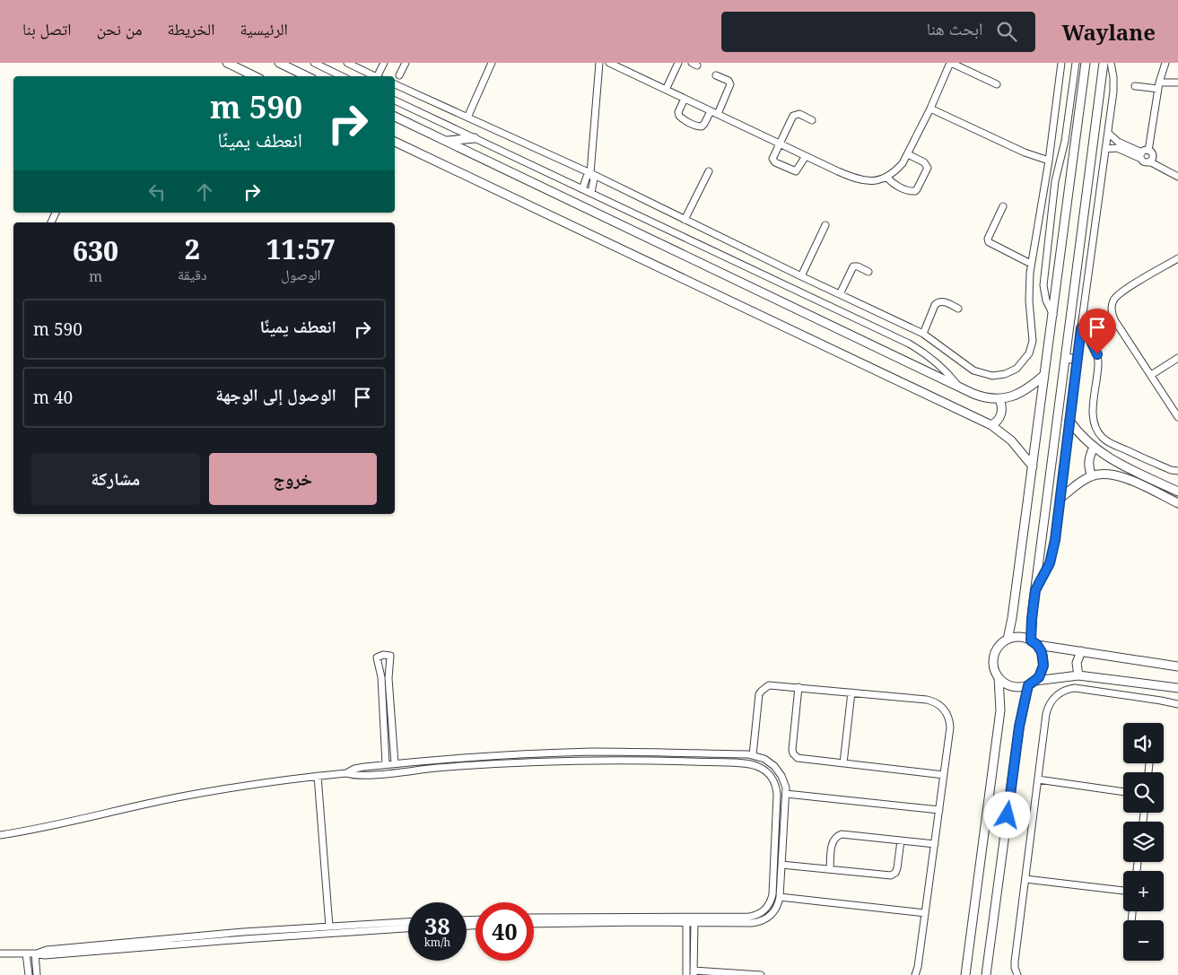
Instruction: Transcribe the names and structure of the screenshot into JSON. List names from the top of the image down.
{
  "page": {
    "header": "Waylane",
    "search": "ابحث هنا",
    "nav": [
      "الرئيسية",
      "الخريطة",
      "من نحن",
      "اتصل بنا"
    ],
    "turn": ["590 m", "انعطف يمينًا"],
    "eta": [
      "11:57",
      "الوصول",
      "2",
      "دقيقة",
      "630",
      "m"
    ],
    "list": [
      {
        "name": "انعطف يمينًا",
        "value": "590 m"
      },
      {
        "name": "الوصول إلى الوجهة",
        "value": "40 m"
      }
    ],
    "buttons": ["خروج", "مشاركة"],
    "map_buttons": ["+", "−"],
    "speed": "38 km/h",
    "limit": "40"
  }
}
